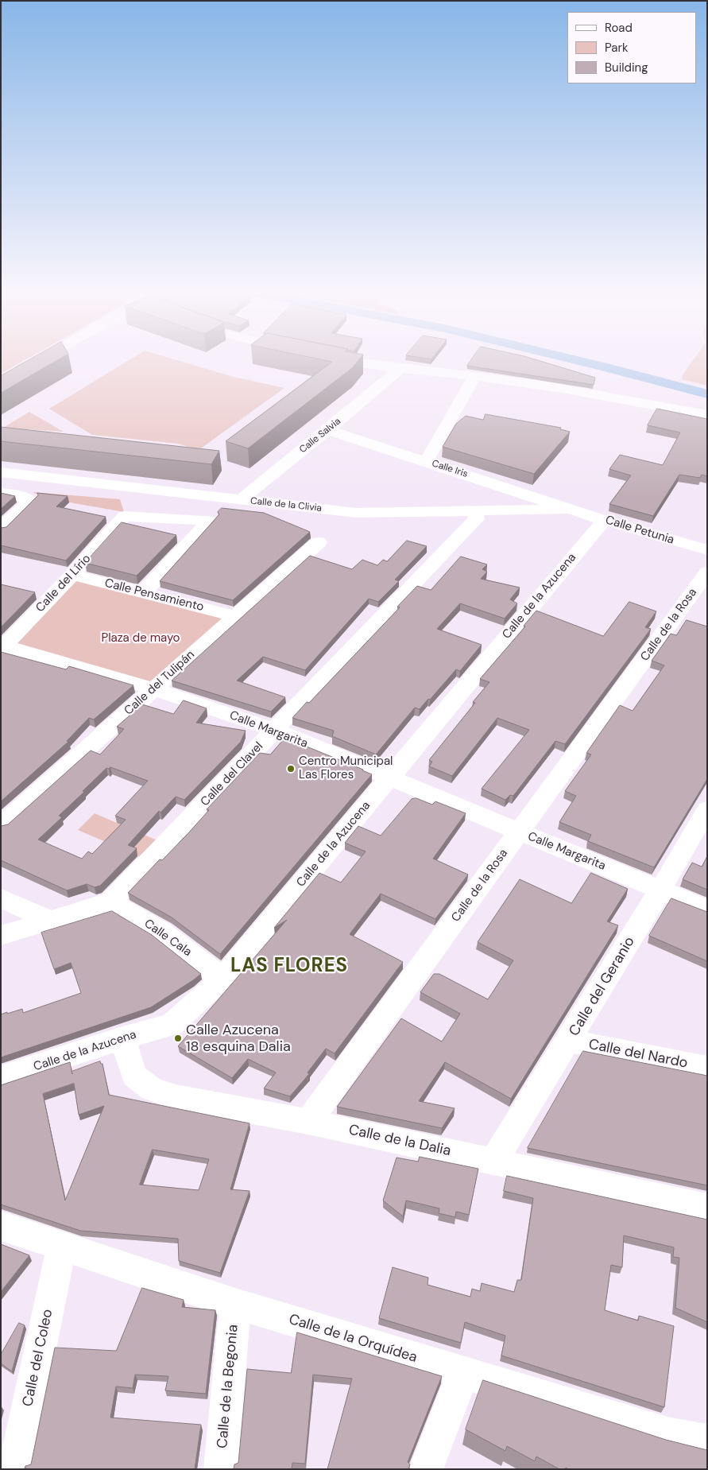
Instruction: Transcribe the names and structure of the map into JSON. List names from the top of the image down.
{
  "streets": {
    "street": [
      "Calle Salvia",
      "Calle Iris",
      "Calle de la Clivia",
      "Calle Petunia",
      "Calle del Lírio",
      "Calle Pensamiento",
      "Calle de la Azucena",
      "Calle de la Rosa",
      "Calle del Tulipán",
      "Calle Margarita",
      "Calle del Clavel",
      "Calle Cala",
      "Calle del Geranio",
      "Calle del Nardo",
      "Calle de la Dalia",
      "Calle de la Orquídea",
      "Calle del Coleo",
      "Calle de la Begonia"
    ]
  },
  "crossings": [
    ["Calle Salvia", "Calle Iris"],
    ["Calle Salvia", "Calle de la Clivia"],
    ["Calle Iris", "Calle de la Clivia"],
    ["Calle Iris", "Calle Petunia"],
    ["Calle de la Clivia", "Calle Petunia"],
    ["Calle de la Clivia", "Calle del Clavel"],
    ["Calle Petunia", "Calle de la Azucena"],
    ["Calle del Lírio", "Calle Pensamiento"],
    ["Calle del Lírio", "Calle Margarita"],
    ["Calle Pensamiento", "Calle del Tulipán"],
    ["Calle de la Azucena", "Calle Margarita"],
    ["Calle de la Azucena", "Calle Cala"],
    ["Calle de la Azucena", "Calle de la Dalia"],
    ["Calle de la Rosa", "Calle Margarita"],
    ["Calle de la Rosa", "Calle de la Dalia"],
    ["Calle del Tulipán", "Calle Margarita"],
    ["Calle Margarita", "Calle del Clavel"],
    ["Calle Margarita", "Calle del Geranio"],
    ["Calle del Clavel", "Calle Cala"],
    ["Calle del Geranio", "Calle del Nardo"],
    ["Calle del Geranio", "Calle de la Dalia"],
    ["Calle de la Orquídea", "Calle del Coleo"],
    ["Calle de la Orquídea", "Calle de la Begonia"]
  ],
  "districts": ["LAS FLORES"],
  "parks": ["Plaza de mayo"],
  "places": ["Centro Municipal Las Flores", "Calle Azucena 18 esquina Dalia"],
  "legend": ["Road", "Park", "Building"]
}
